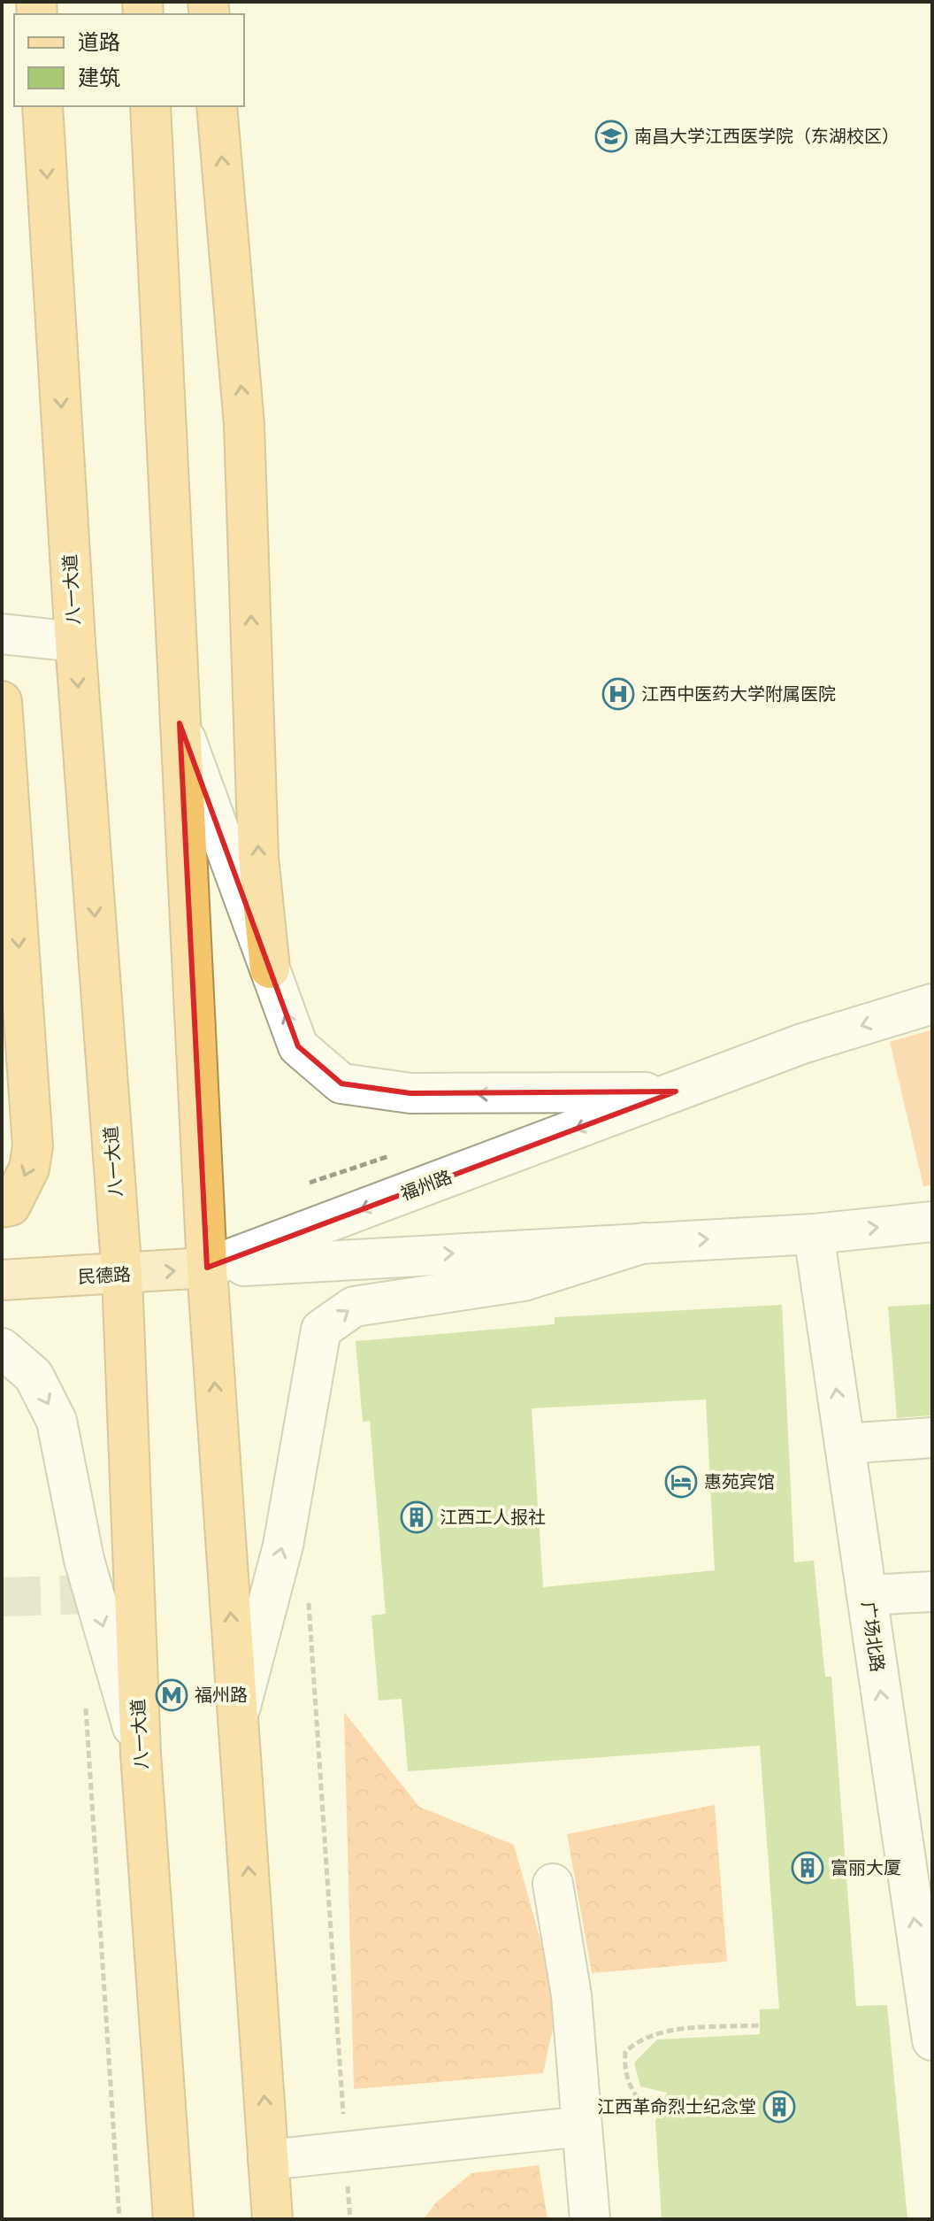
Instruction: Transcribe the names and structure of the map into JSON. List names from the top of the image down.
{
  "streets": {
    "highway": ["八一大道"],
    "main road": ["民德路"],
    "street": ["福州路", "广场北路"]
  },
  "crossings": [
    ["八一大道", "民德路"],
    ["福州路", "民德路"]
  ],
  "one_way": ["民德路", "广场北路"],
  "places": {
    "school or university": ["南昌大学江西医学院（东湖校区）"],
    "hospital": ["江西中医药大学附属医院"],
    "hotel": ["惠苑宾馆"],
    "building": ["江西工人报社", "富丽大厦", "江西革命烈士纪念堂"],
    "metro station": ["福州路"]
  },
  "legend": ["道路", "建筑"]
}
